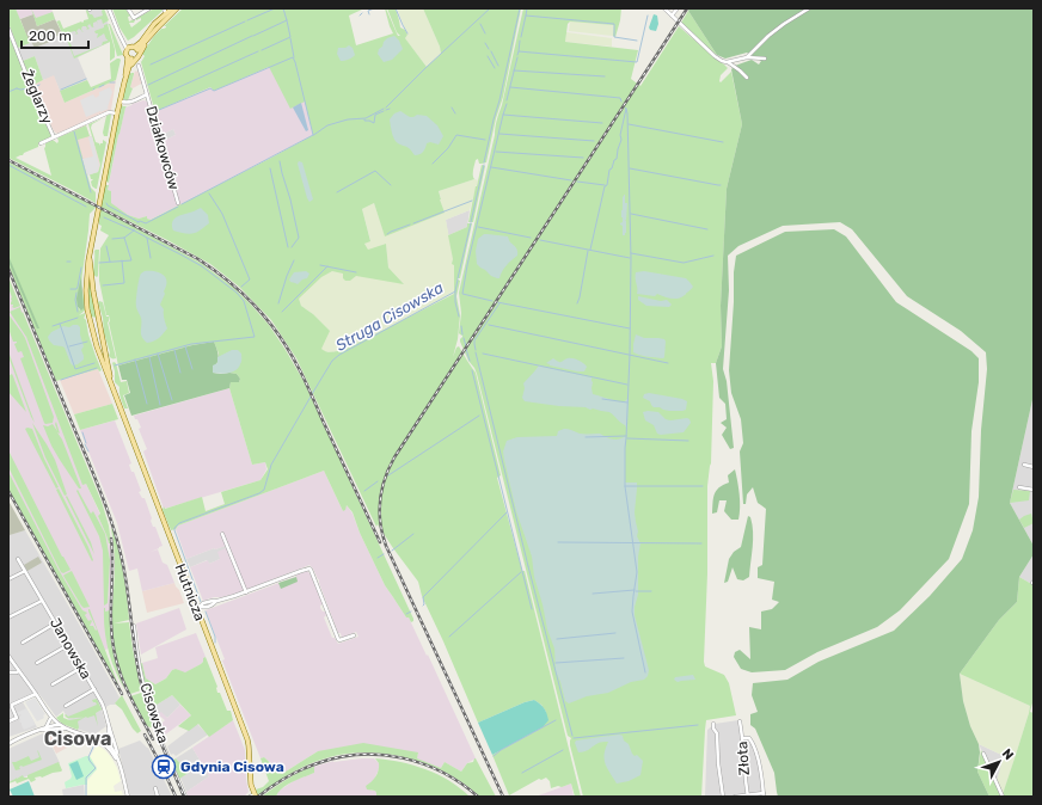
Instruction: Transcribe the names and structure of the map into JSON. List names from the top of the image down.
{
  "streets": {
    "main road": ["Hutnicza"],
    "street": [
      "Żeglarzy",
      "Działkowców",
      "Janowska",
      "Cisowska",
      "Złota"
    ]
  },
  "crossings": [
    ["Żeglarzy", "Hutnicza"],
    ["Działkowców", "Hutnicza"]
  ],
  "districts": ["Cisowa"],
  "water": ["Struga Cisowska"],
  "places": {
    "station": ["Gdynia Cisowa"]
  },
  "scale_bar": "200 m",
  "north": "top right"
}
